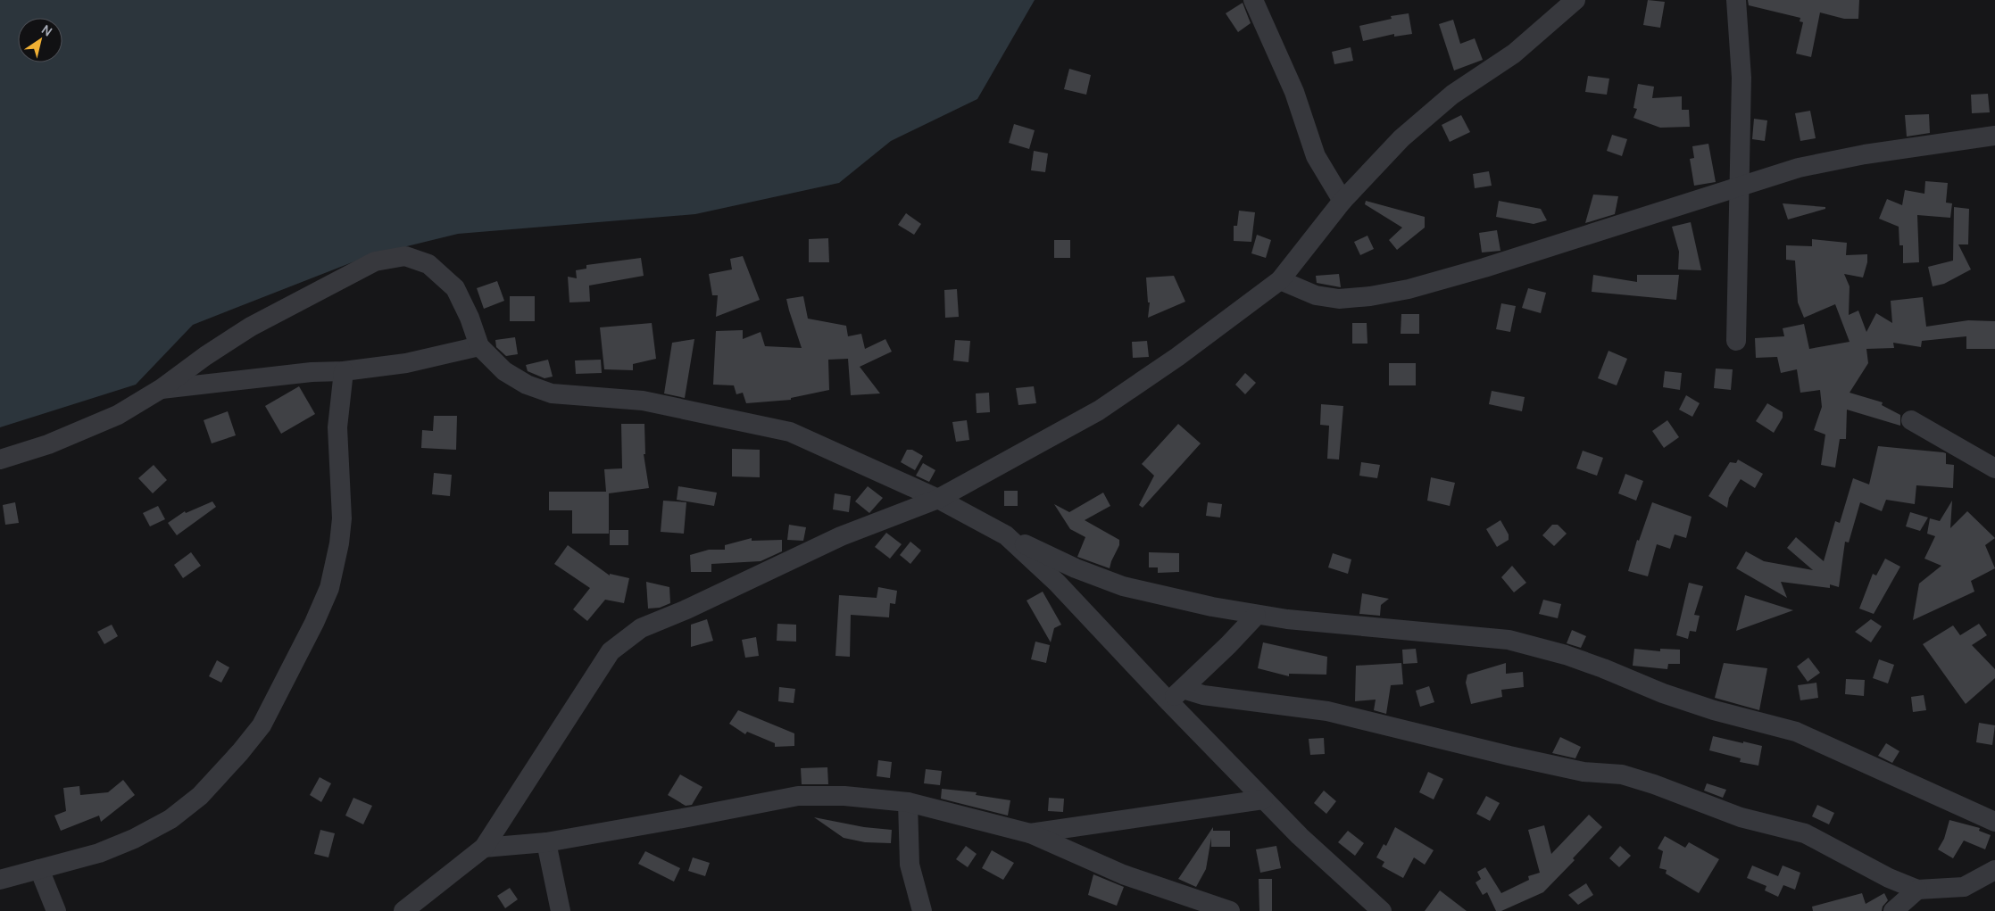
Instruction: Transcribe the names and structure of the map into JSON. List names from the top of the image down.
{
  "north": "top right"
}
